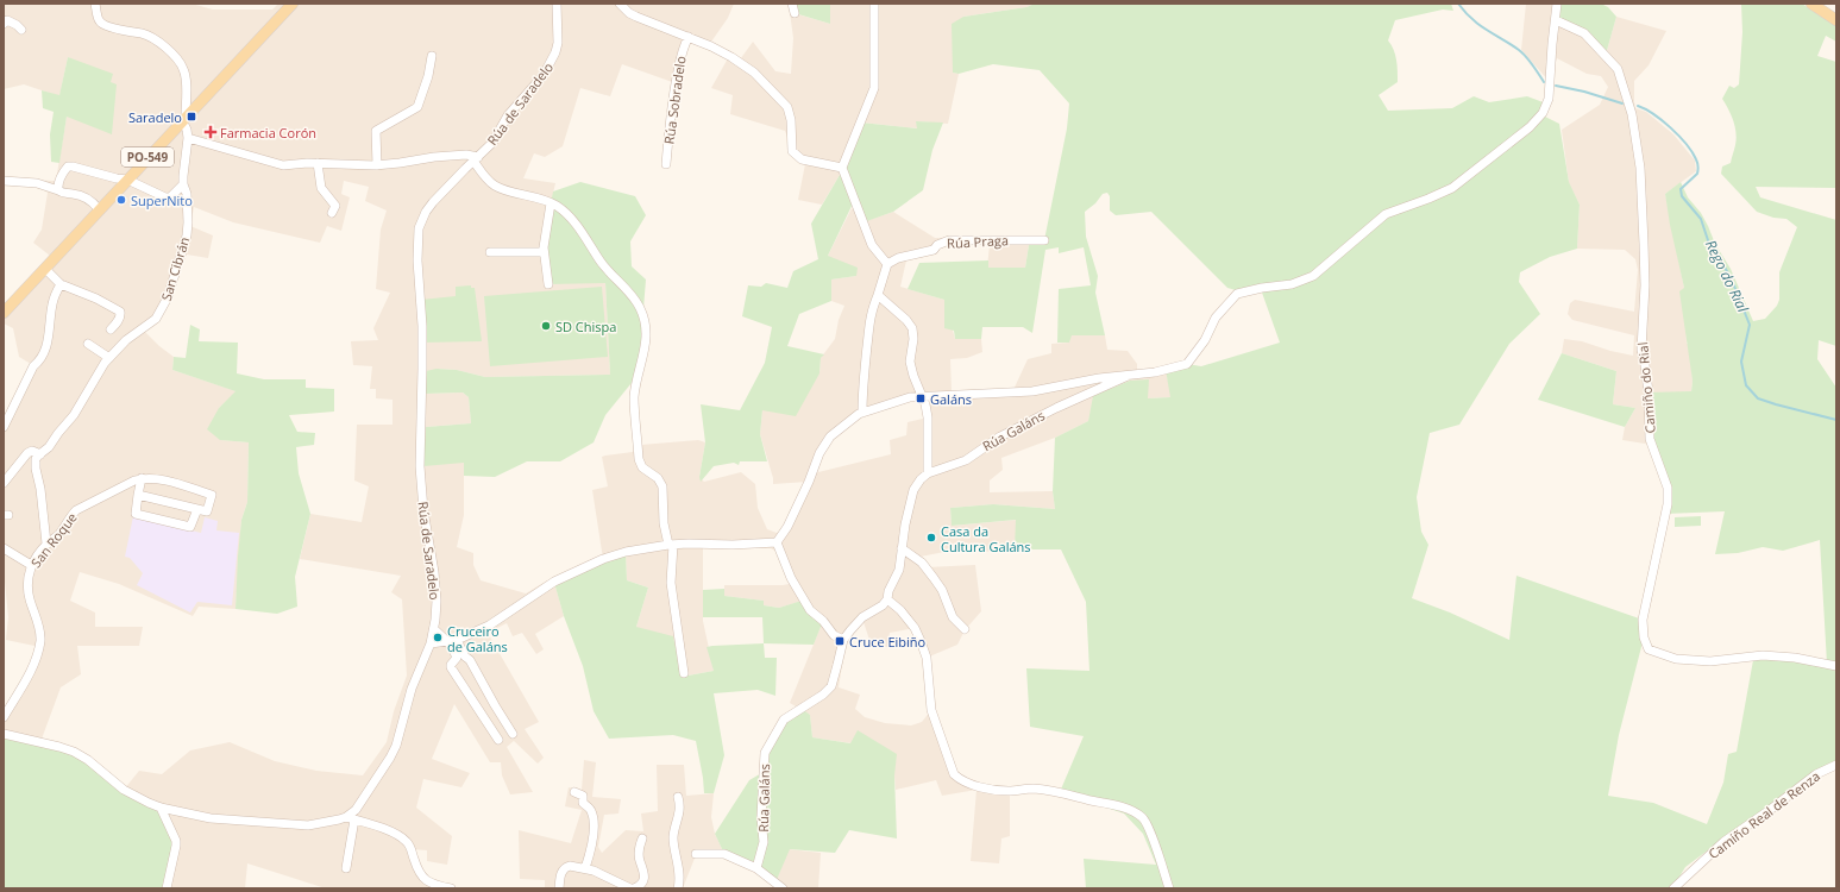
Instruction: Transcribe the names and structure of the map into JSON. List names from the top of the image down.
{
  "streets": {
    "main road": ["PO-549"],
    "street": [
      "Rúa Sobradelo",
      "Rúa de Saradelo",
      "Rúa Praga",
      "San Cibrán",
      "Camiño do Rial",
      "Rúa Galáns",
      "San Roque",
      "Camiño Real de Renza"
    ]
  },
  "crossings": [
    ["PO-549", "San Cibrán"]
  ],
  "water": ["Rego do Rial"],
  "places": {
    "transit": ["Saradelo", "Galáns", "Cruce Eibiño"],
    "health": ["Farmacia Corón"],
    "other": [
      "SuperNito",
      "SD Chispa",
      "Casa da Cultura Galáns",
      "Cruceiro de Galáns"
    ]
  }
}
